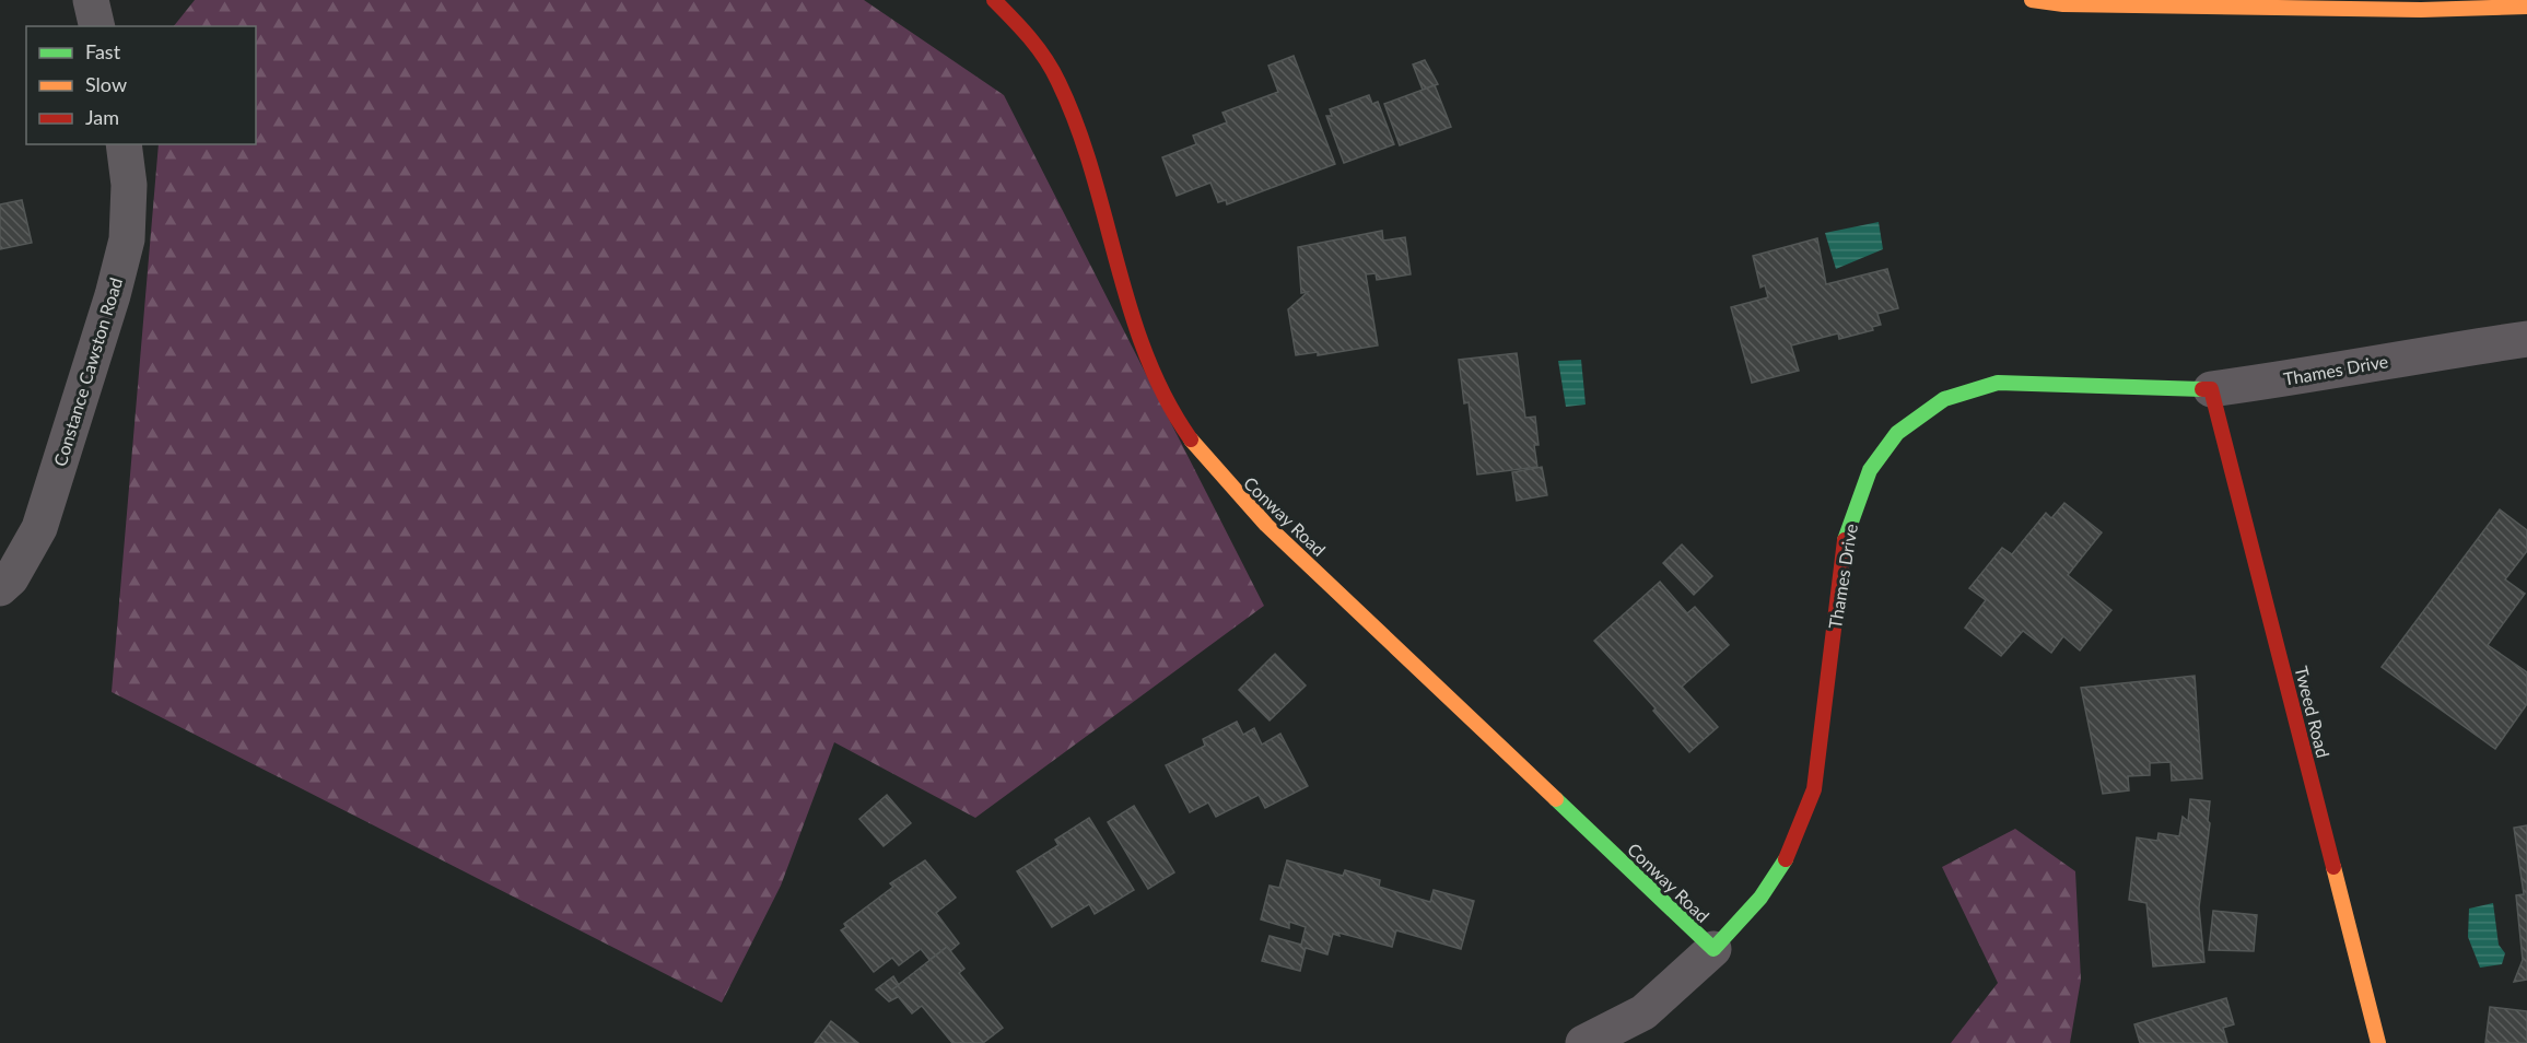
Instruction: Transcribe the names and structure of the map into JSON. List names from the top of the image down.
{
  "streets": {
    "main road": ["Thames Drive", "Conway Road", "Tweed Road"],
    "street": ["Constance Cawston Road"]
  },
  "crossings": [
    ["Thames Drive", "Conway Road"],
    ["Thames Drive", "Tweed Road"]
  ],
  "legend": ["Fast", "Slow", "Jam"]
}
